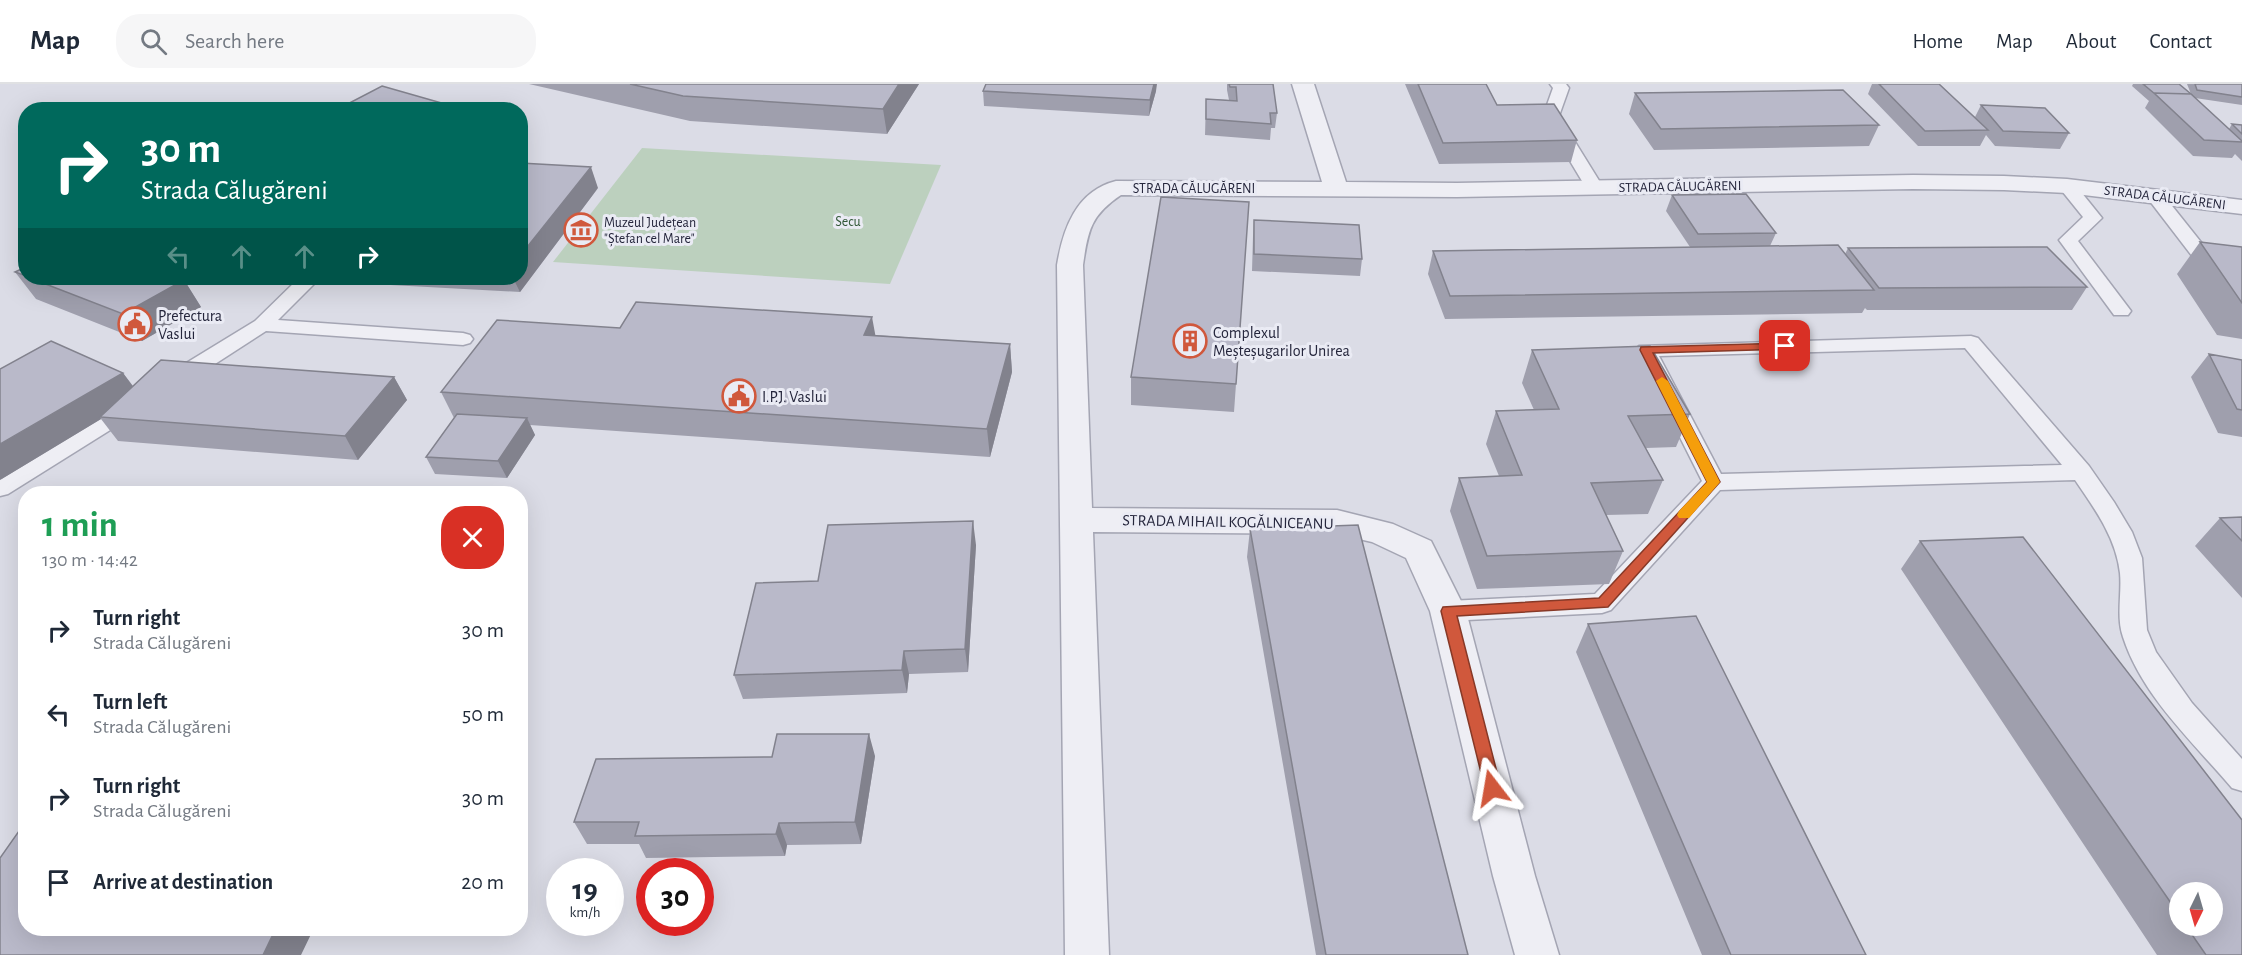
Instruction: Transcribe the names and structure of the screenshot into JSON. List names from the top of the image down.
{
  "streets": {
    "street": ["STRADA CĂLUGĂRENI", "STRADA MIHAIL KOGĂLNICEANU"]
  },
  "crossings": [
    ["STRADA CĂLUGĂRENI", "STRADA MIHAIL KOGĂLNICEANU"]
  ],
  "parks": ["Secu"],
  "places": {
    "museum": ["Muzeul Județean \"Ștefan cel Mare\""],
    "public building": ["Prefectura Vaslui", "I.P.J. Vaslui"],
    "building": ["Complexul Meșteșugarilor Unirea"]
  },
  "north": "bottom",
  "page": {
    "header": "Map",
    "search": "Search here",
    "nav": [
      "Home",
      "Map",
      "About",
      "Contact"
    ],
    "turn": ["30 m", "Strada Călugăreni"],
    "heading": ["1 min", "130 m · 14:42"],
    "list": [
      {
        "name": "Turn right",
        "note": "Strada Călugăreni",
        "value": "30 m"
      },
      {
        "name": "Turn left",
        "note": "Strada Călugăreni",
        "value": "50 m"
      },
      {
        "name": "Turn right",
        "note": "Strada Călugăreni",
        "value": "30 m"
      },
      {
        "name": "Arrive at destination",
        "value": "20 m"
      }
    ],
    "speed": "19 km/h",
    "limit": "30"
  }
}
